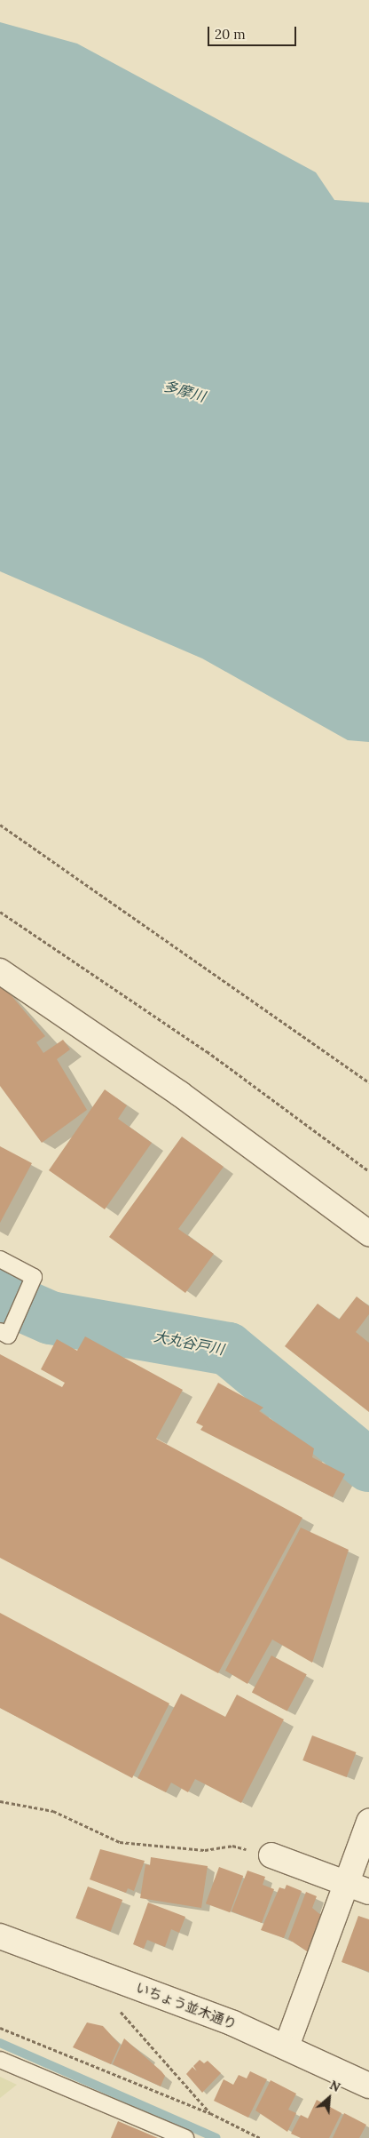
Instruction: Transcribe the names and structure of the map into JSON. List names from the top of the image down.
{
  "streets": {
    "street": ["いちょう並木通り"]
  },
  "water": ["多摩川", "大丸谷戸川"],
  "scale_bar": "20 m",
  "north": "top right"
}
